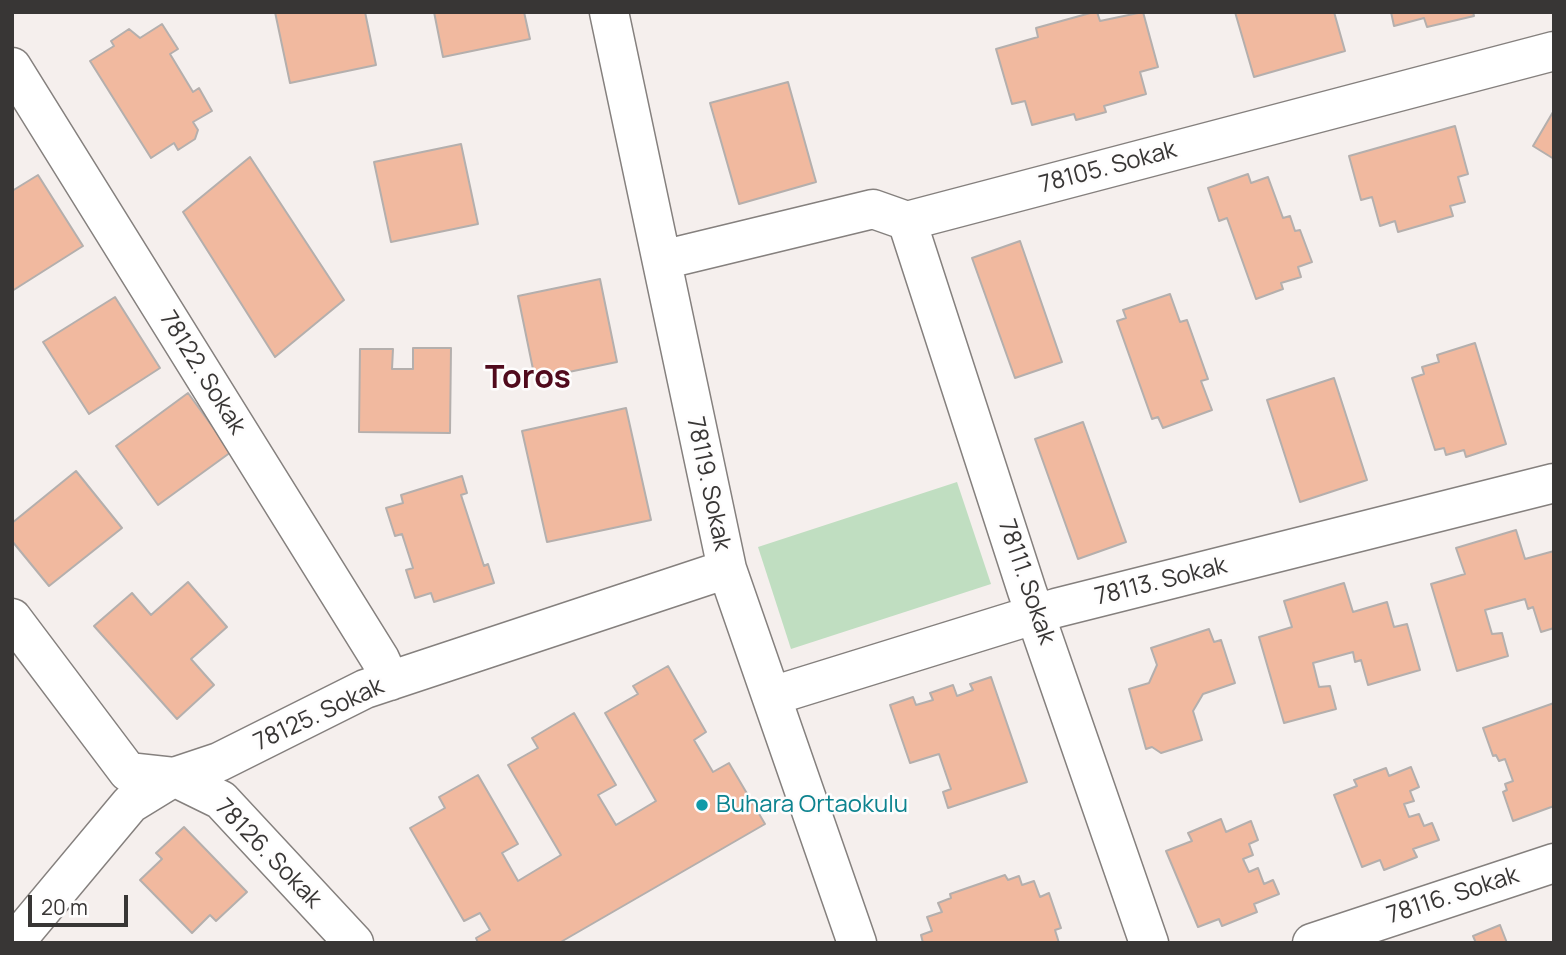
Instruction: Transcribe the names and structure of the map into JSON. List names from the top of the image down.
{
  "streets": {
    "street": [
      "78105. Sokak",
      "78122. Sokak",
      "78119. Sokak",
      "78111. Sokak",
      "78113. Sokak",
      "78125. Sokak",
      "78126. Sokak",
      "78116. Sokak"
    ]
  },
  "crossings": [
    ["78105. Sokak", "78111. Sokak"],
    ["78122. Sokak", "78125. Sokak"],
    ["78119. Sokak", "78113. Sokak"],
    ["78119. Sokak", "78125. Sokak"],
    ["78111. Sokak", "78113. Sokak"],
    ["78125. Sokak", "78126. Sokak"]
  ],
  "districts": ["Toros"],
  "places": ["Buhara Ortaokulu"],
  "scale_bar": "20 m"
}
